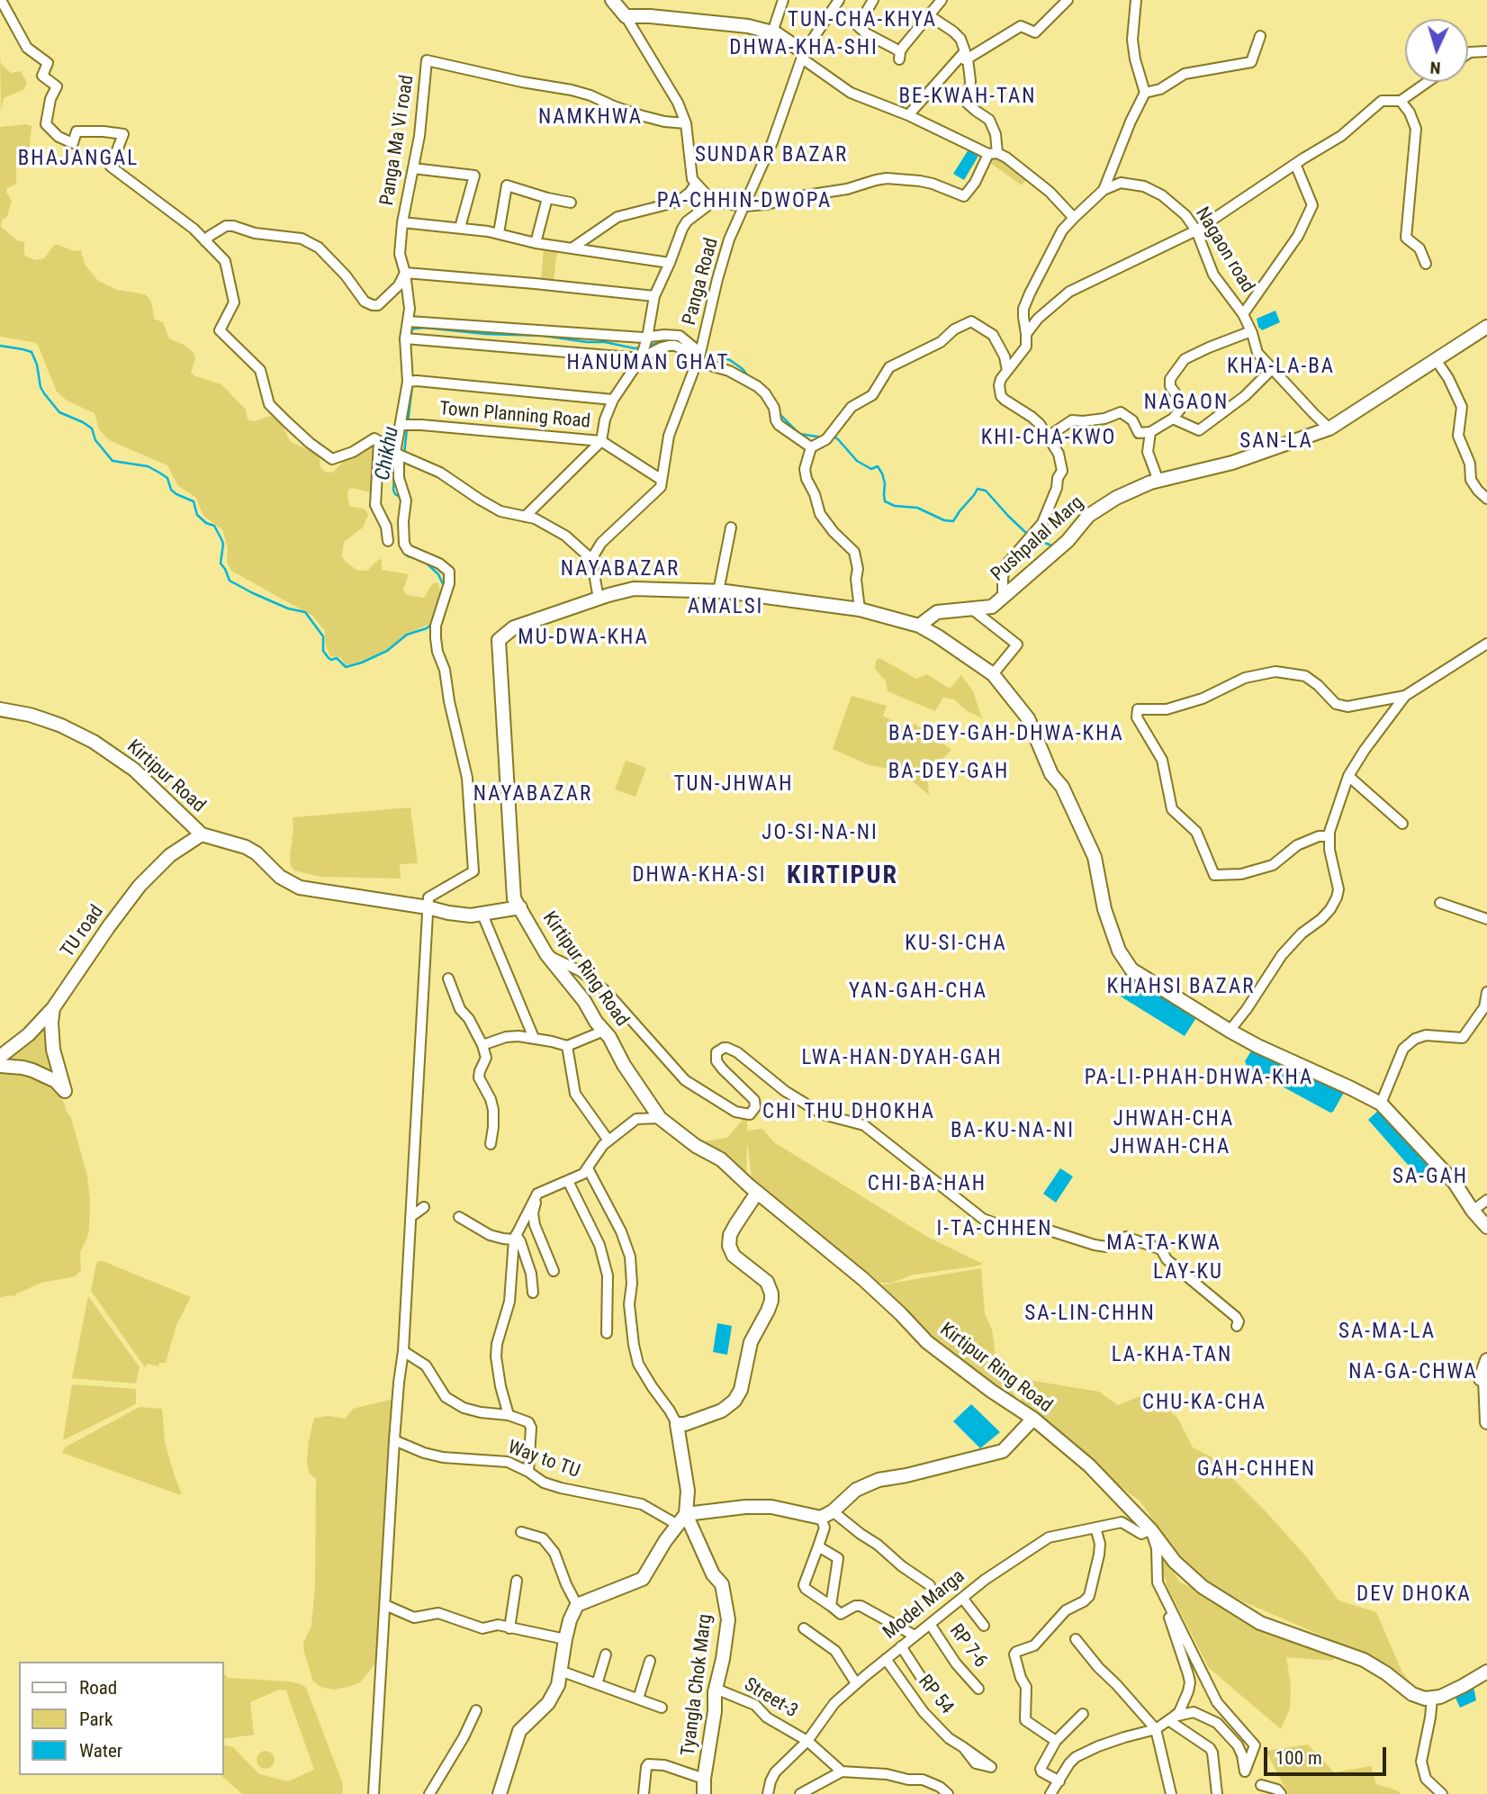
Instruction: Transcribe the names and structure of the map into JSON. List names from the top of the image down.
{
  "streets": {
    "street": [
      "Panga Ma Vi road",
      "Nagaon road",
      "Panga Road",
      "Town Planning Road",
      "Pushpalal Marg",
      "Kirtipur Road",
      "TU road",
      "Kirtipur Ring Road",
      "Way to TU",
      "Model Marga",
      "RP 7-6",
      "Tyangla Chok Marg",
      "RP 54",
      "Street-3"
    ]
  },
  "crossings": [
    ["Panga Ma Vi road", "Town Planning Road"],
    ["Panga Ma Vi road", "Kirtipur Road"],
    ["Nagaon road", "Pushpalal Marg"],
    ["Pushpalal Marg", "Kirtipur Ring Road"],
    ["Kirtipur Road", "TU road"],
    ["Kirtipur Road", "Kirtipur Ring Road"],
    ["Kirtipur Ring Road", "Model Marga"],
    ["Model Marga", "RP 7-6"],
    ["Model Marga", "RP 54"],
    ["Model Marga", "Street-3"],
    ["Tyangla Chok Marg", "Street-3"]
  ],
  "districts": [
    "TUN-CHA-KHYA",
    "DHWA-KHA-SHI",
    "BE-KWAH-TAN",
    "NAMKHWA",
    "SUNDAR BAZAR",
    "BHAJANGAL",
    "PA-CHHIN-DWOPA",
    "HANUMAN GHAT",
    "KHA-LA-BA",
    "NAGAON",
    "KHI-CHA-KWO",
    "SAN-LA",
    "NAYABAZAR",
    "AMALSI",
    "MU-DWA-KHA",
    "BA-DEY-GAH-DHWA-KHA",
    "BA-DEY-GAH",
    "TUN-JHWAH",
    "NAYABAZAR",
    "JO-SI-NA-NI",
    "DHWA-KHA-SI",
    "KIRTIPUR",
    "KU-SI-CHA",
    "KHAHSI BAZAR",
    "YAN-GAH-CHA",
    "LWA-HAN-DYAH-GAH",
    "PA-LI-PHAH-DHWA-KHA",
    "CHI THU DHOKHA",
    "JHWAH-CHA",
    "BA-KU-NA-NI",
    "JHWAH-CHA",
    "SA-GAH",
    "CHI-BA-HAH",
    "I-TA-CHHEN",
    "MA-TA-KWA",
    "LAY-KU",
    "SA-LIN-CHHN",
    "SA-MA-LA",
    "LA-KHA-TAN",
    "NA-GA-CHWA",
    "CHU-KA-CHA",
    "GAH-CHHEN",
    "DEV DHOKA"
  ],
  "water": ["Chikhu"],
  "legend": ["Road", "Park", "Water"],
  "scale_bar": "100 m",
  "north": "bottom"
}
